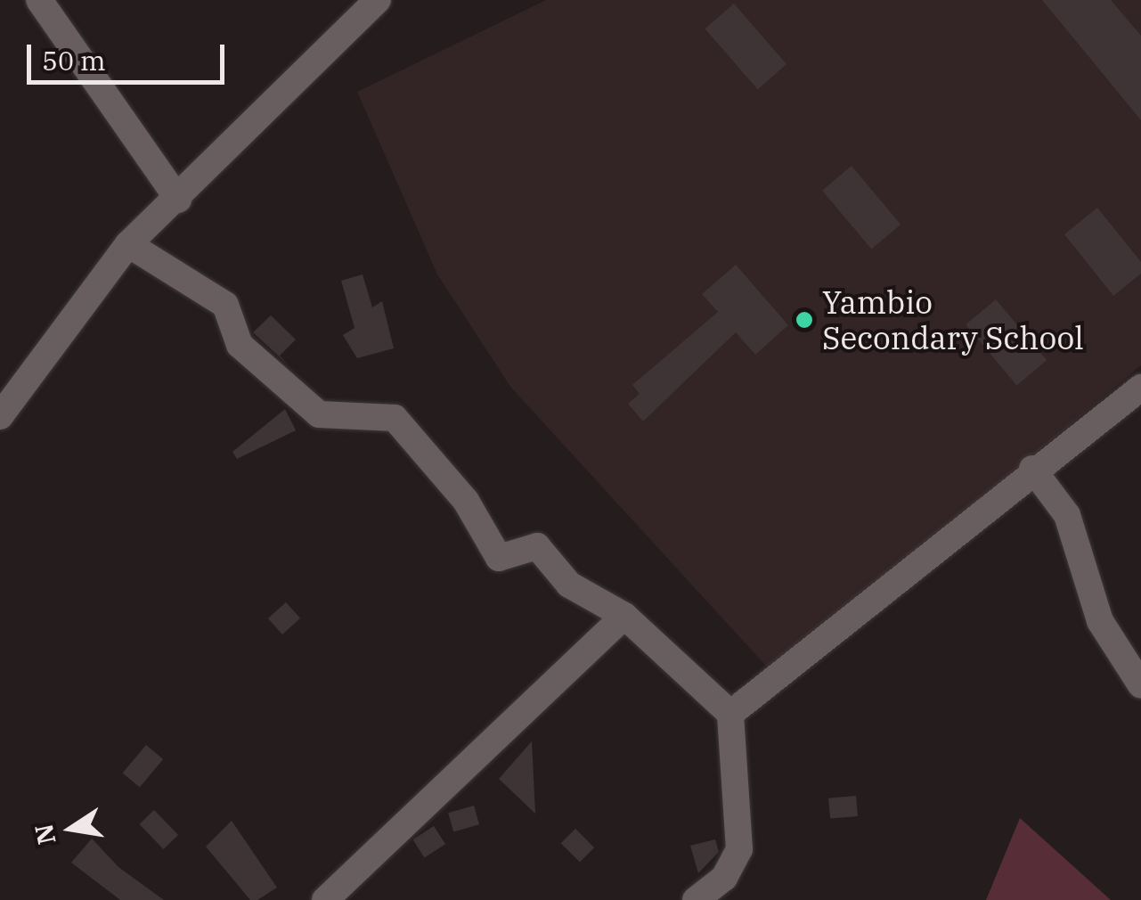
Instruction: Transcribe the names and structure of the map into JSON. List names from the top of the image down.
{
  "places": ["Yambio Secondary School"],
  "scale_bar": "50 m",
  "north": "left"
}
